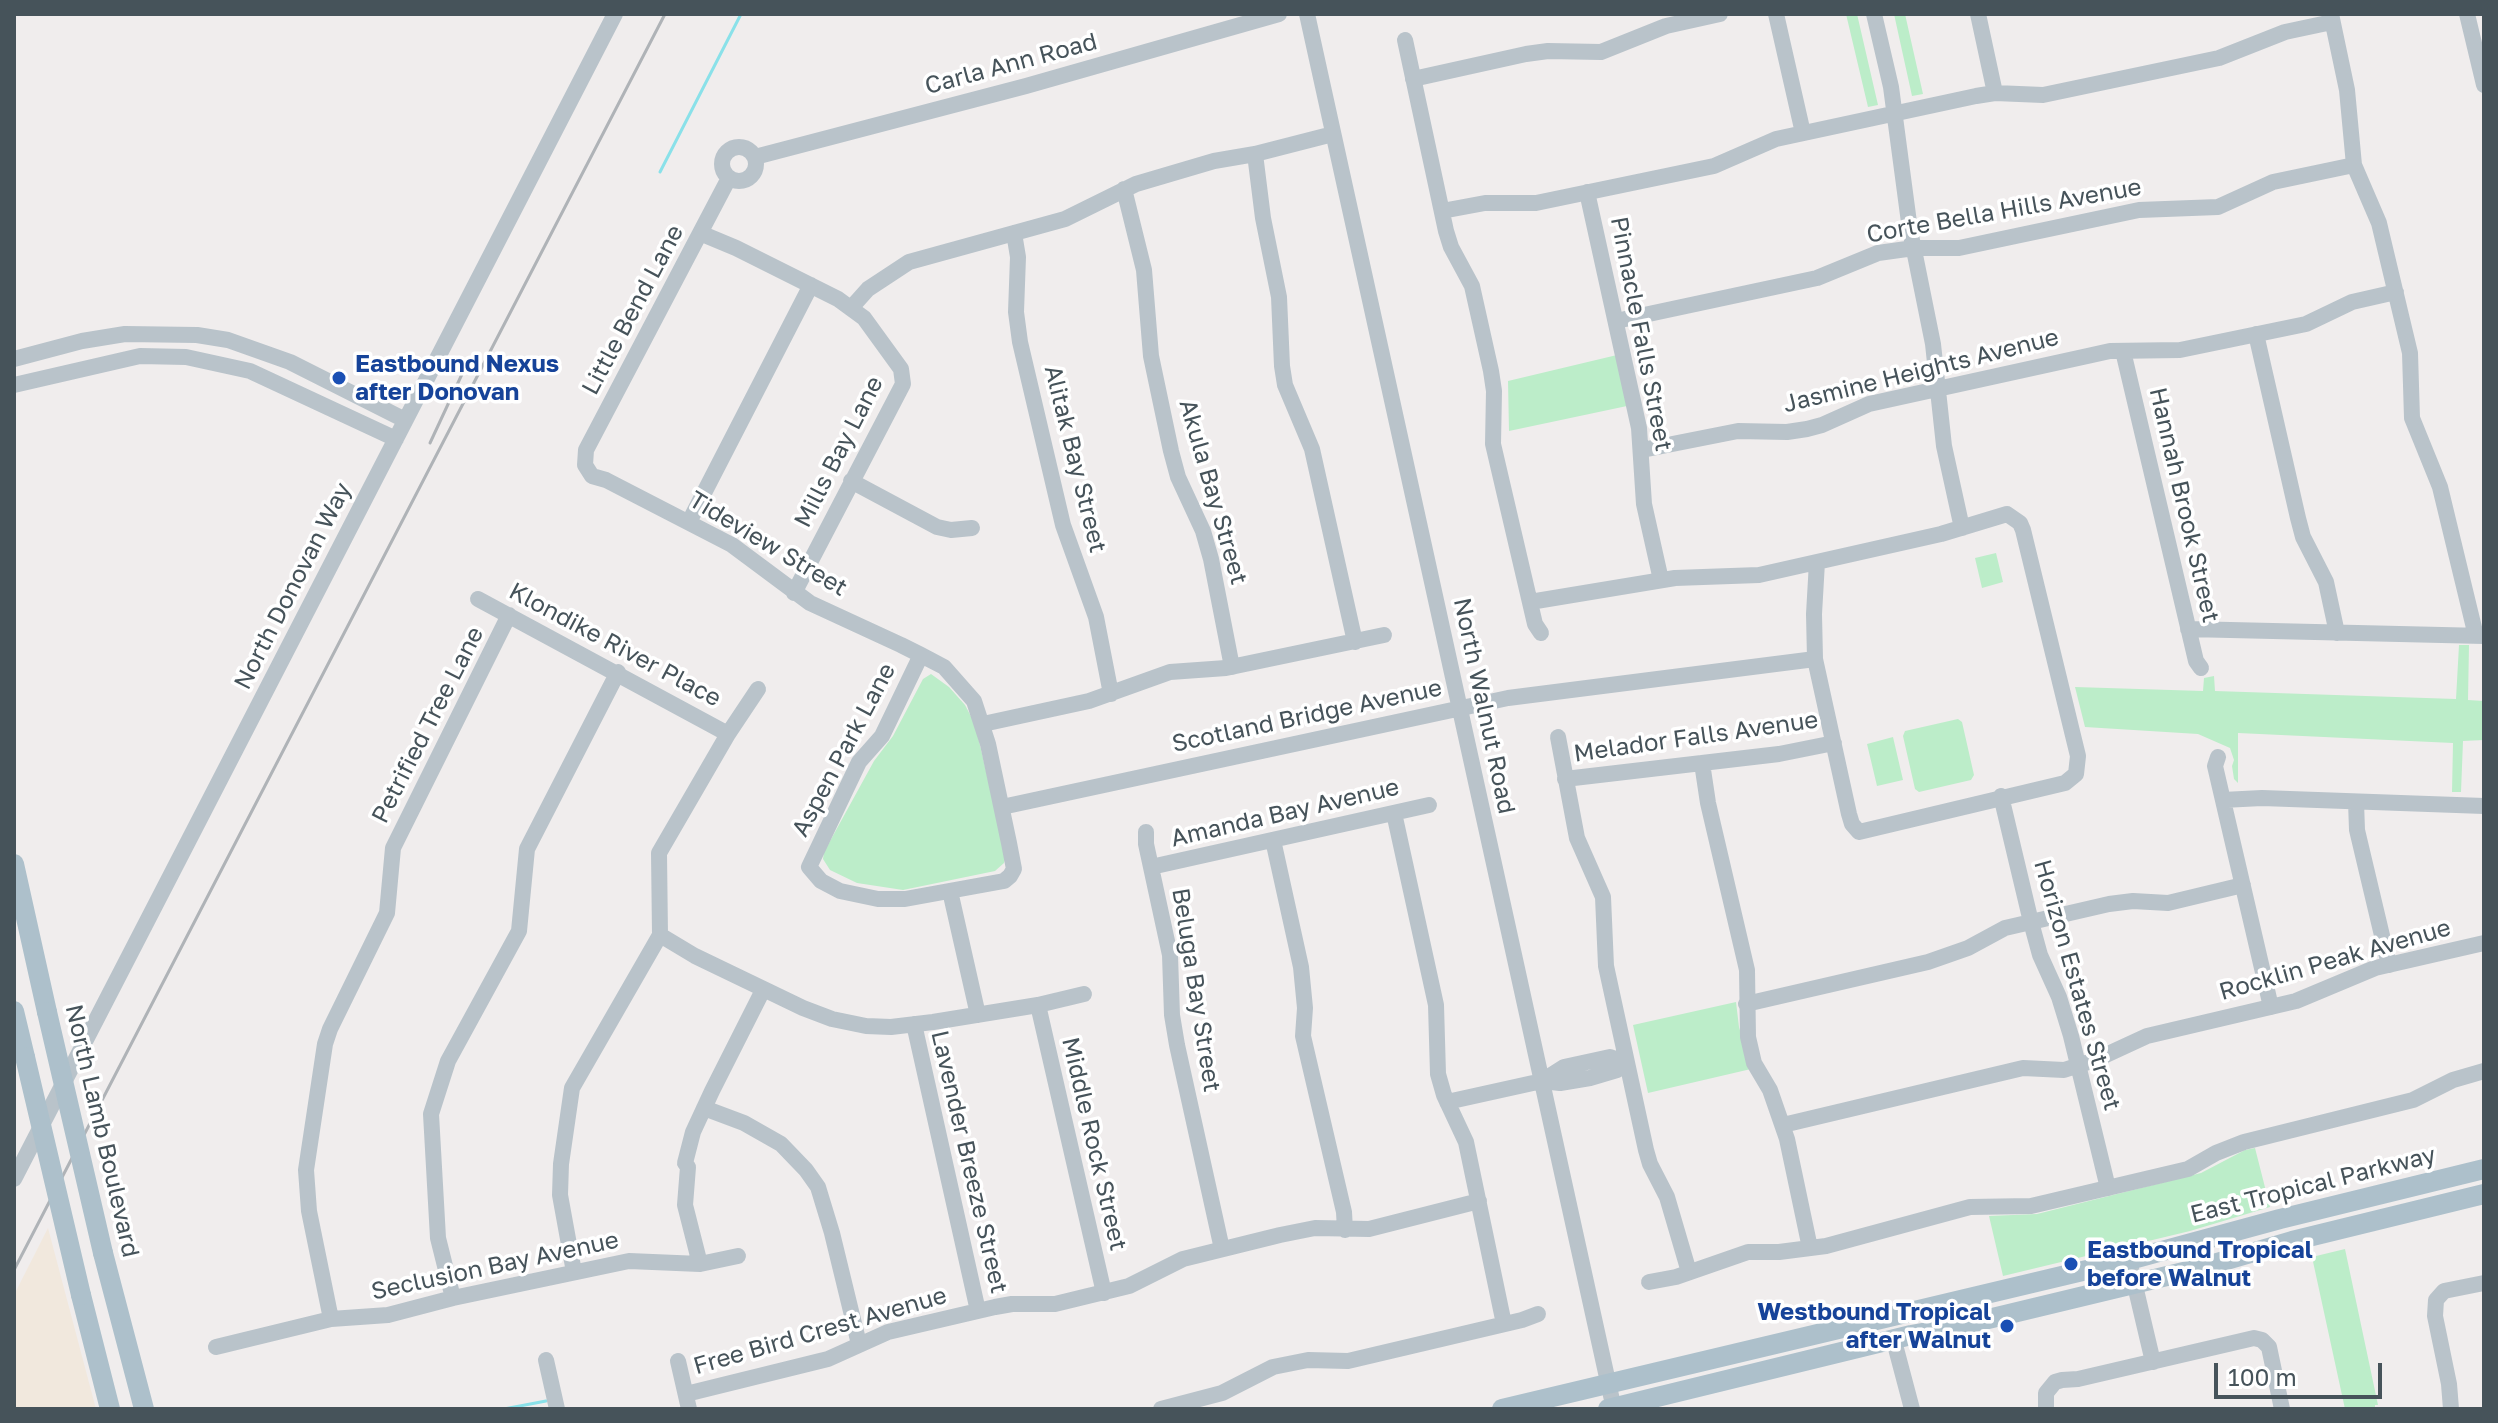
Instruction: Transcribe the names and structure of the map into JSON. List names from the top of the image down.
{
  "streets": {
    "main road": ["North Lamb Boulevard", "East Tropical Parkway"],
    "street": [
      "Carla Ann Road",
      "Corte Bella Hills Avenue",
      "Little Bend Lane",
      "Pinnacle Falls Street",
      "Jasmine Heights Avenue",
      "Mills Bay Lane",
      "Alitak Bay Street",
      "Akula Bay Street",
      "Hannah Brook Street",
      "Tideview Street",
      "North Donovan Way",
      "Klondike River Place",
      "North Walnut Road",
      "Scotland Bridge Avenue",
      "Petrified Tree Lane",
      "Melador Falls Avenue",
      "Aspen Park Lane",
      "Amanda Bay Avenue",
      "Rocklin Peak Avenue",
      "Horizon Estates Street",
      "Beluga Bay Street",
      "Middle Rock Street",
      "Lavender Breeze Street",
      "Seclusion Bay Avenue",
      "Free Bird Crest Avenue"
    ]
  },
  "crossings": [
    ["Carla Ann Road", "Little Bend Lane"],
    ["Corte Bella Hills Avenue", "Pinnacle Falls Street"],
    ["Little Bend Lane", "Tideview Street"],
    ["Pinnacle Falls Street", "Jasmine Heights Avenue"],
    ["Jasmine Heights Avenue", "Hannah Brook Street"],
    ["Mills Bay Lane", "Tideview Street"],
    ["Tideview Street", "Scotland Bridge Avenue"],
    ["Tideview Street", "Aspen Park Lane"],
    ["Klondike River Place", "Petrified Tree Lane"],
    ["North Walnut Road", "Scotland Bridge Avenue"],
    ["North Walnut Road", "East Tropical Parkway"],
    ["Petrified Tree Lane", "Seclusion Bay Avenue"],
    ["Amanda Bay Avenue", "Beluga Bay Street"],
    ["Rocklin Peak Avenue", "Horizon Estates Street"],
    ["Beluga Bay Street", "Free Bird Crest Avenue"],
    ["Middle Rock Street", "Free Bird Crest Avenue"],
    ["Lavender Breeze Street", "Free Bird Crest Avenue"]
  ],
  "places": ["Eastbound Nexus after Donovan", "Eastbound Tropical before Walnut", "Westbound Tropical after Walnut"],
  "scale_bar": "100 m"
}
